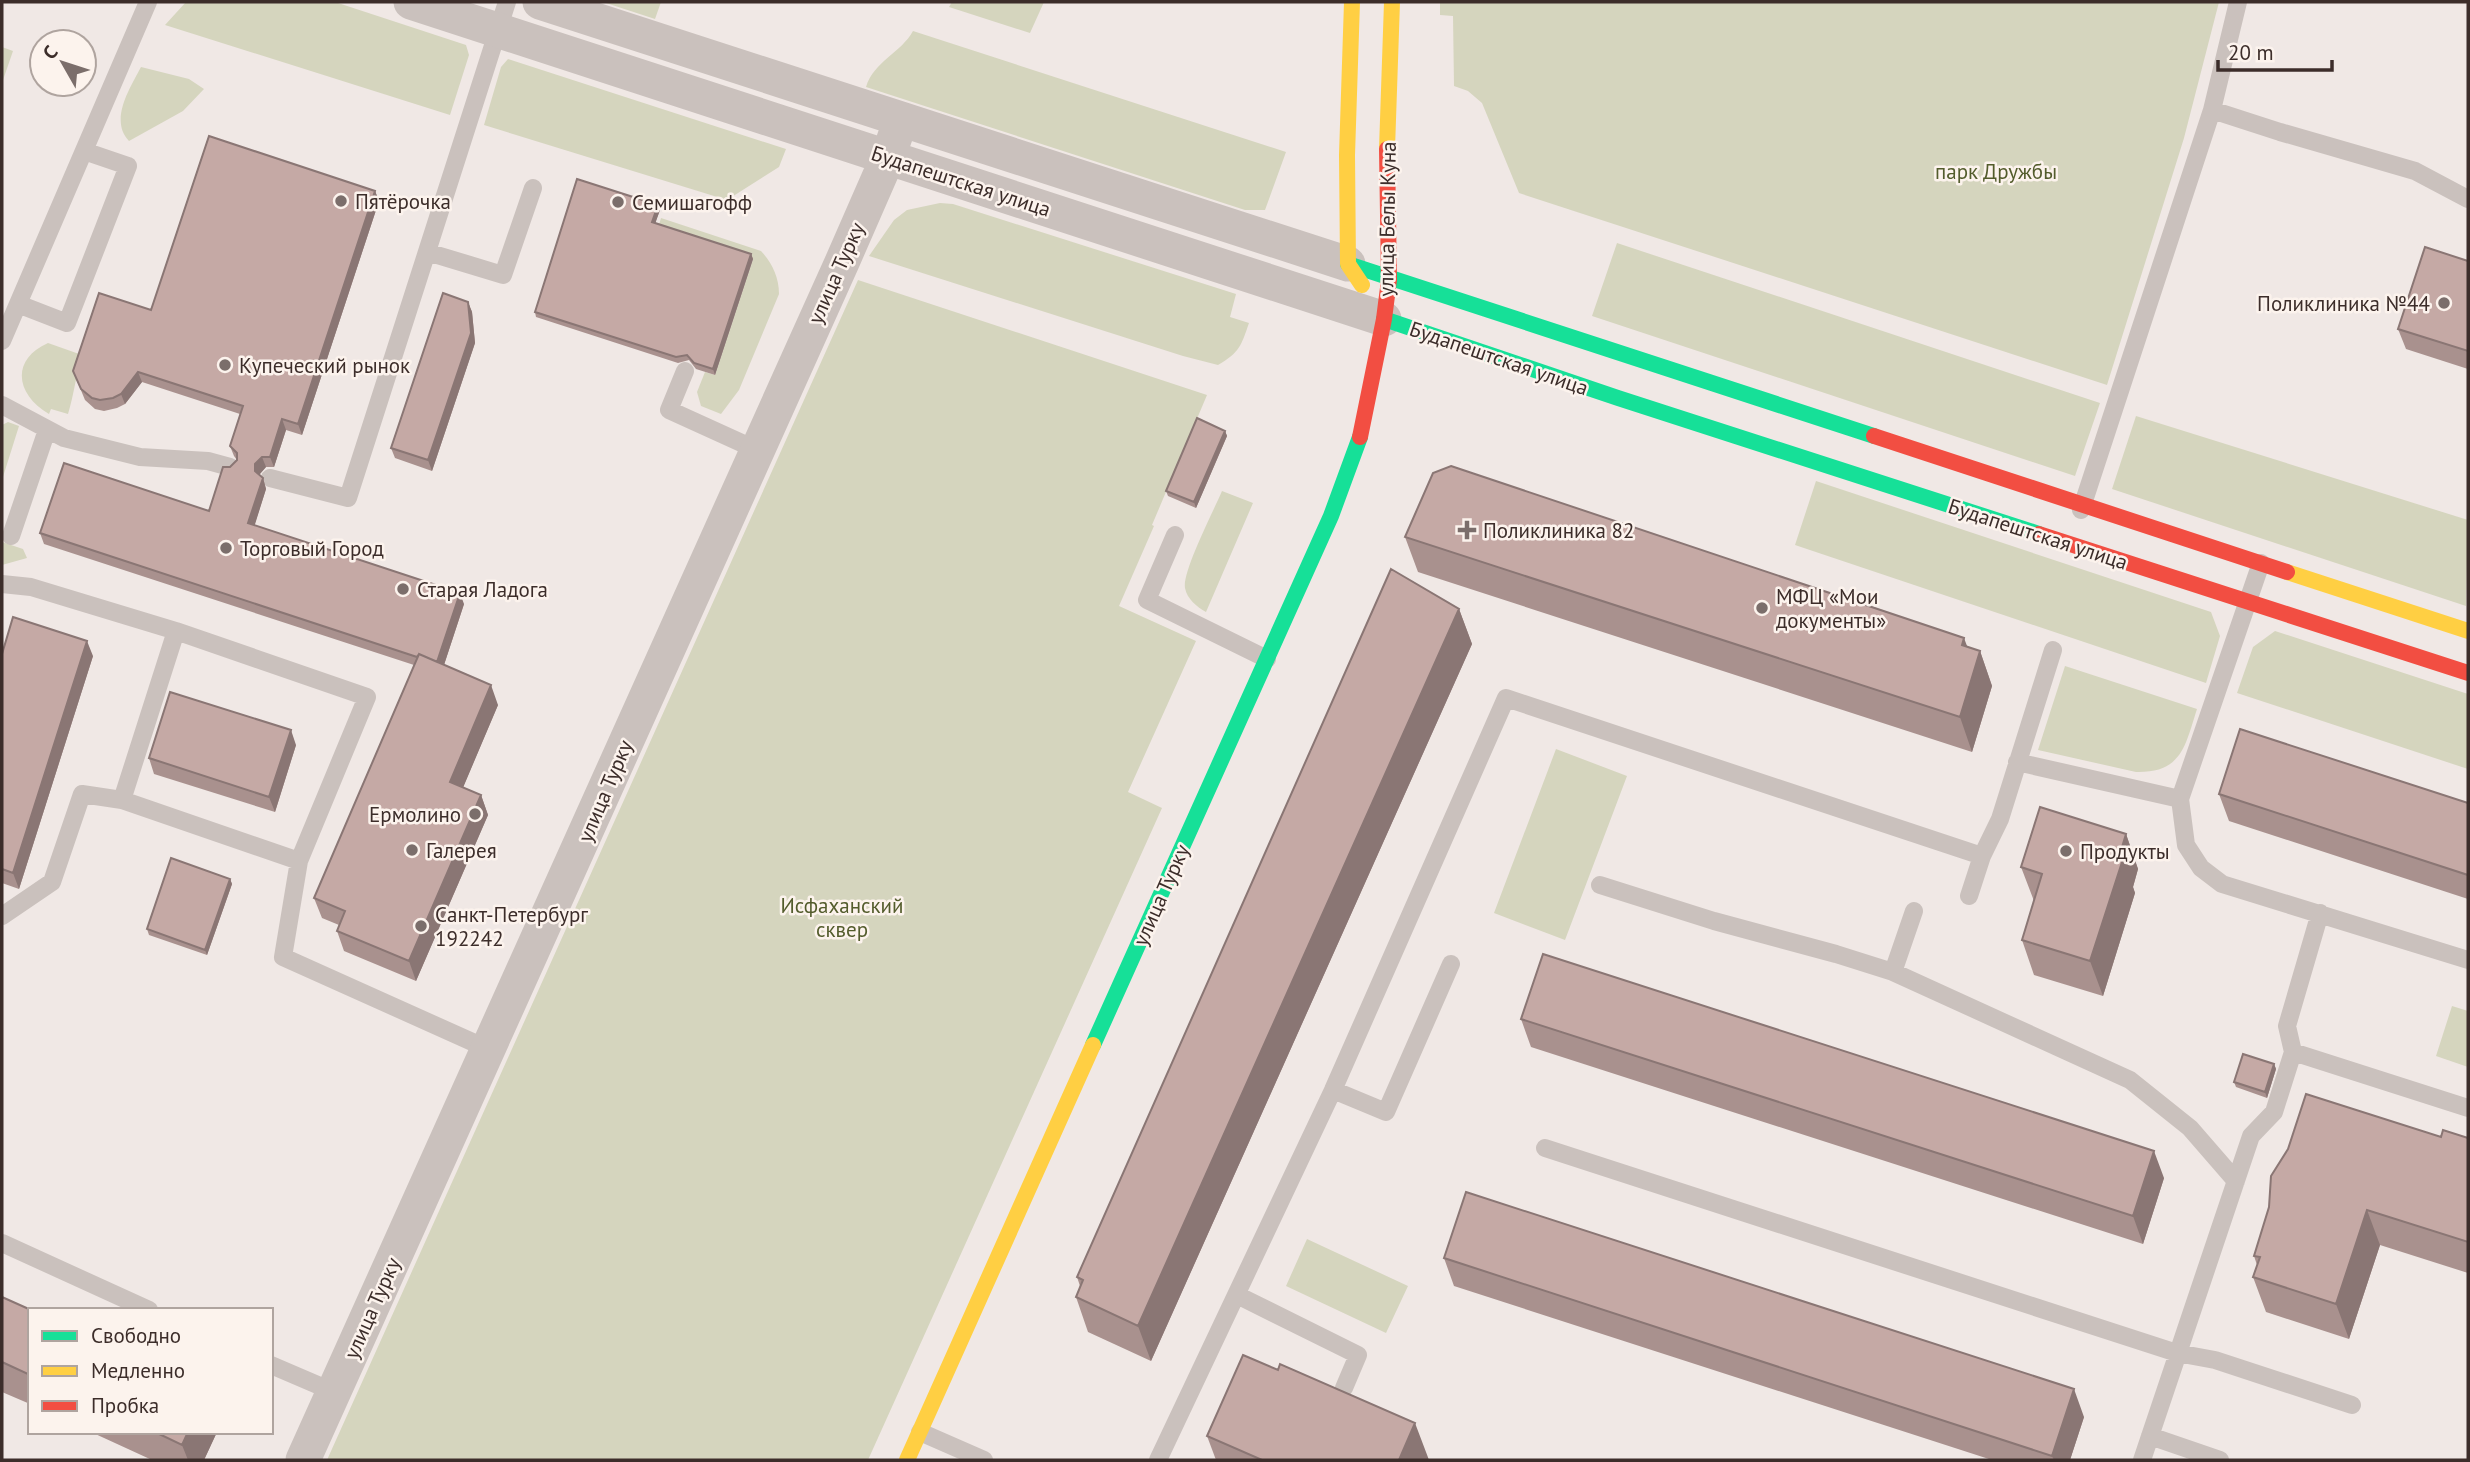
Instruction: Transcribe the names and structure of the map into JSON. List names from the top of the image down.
{
  "streets": {
    "street": ["Будапештская улица", "улица Белы Куна", "улица Турку"]
  },
  "crossings": [
    ["Будапештская улица", "улица Белы Куна"],
    ["Будапештская улица", "улица Турку"],
    ["улица Белы Куна", "улица Турку"]
  ],
  "parks": ["парк Дружбы", "Исфаханский сквер"],
  "places": {
    "other": [
      "Пятёрочка",
      "Семишагофф",
      "Поликлиника №44",
      "Купеческий рынок",
      "Торговый Город",
      "Старая Ладога",
      "МФЦ «Мои документы»",
      "Ермолино",
      "Галерея",
      "Продукты",
      "Санкт-Петербург 192242"
    ],
    "health": ["Поликлиника 82"]
  },
  "legend": ["Свободно", "Медленно", "Пробка"],
  "scale_bar": "20 m",
  "north": "top left"
}
